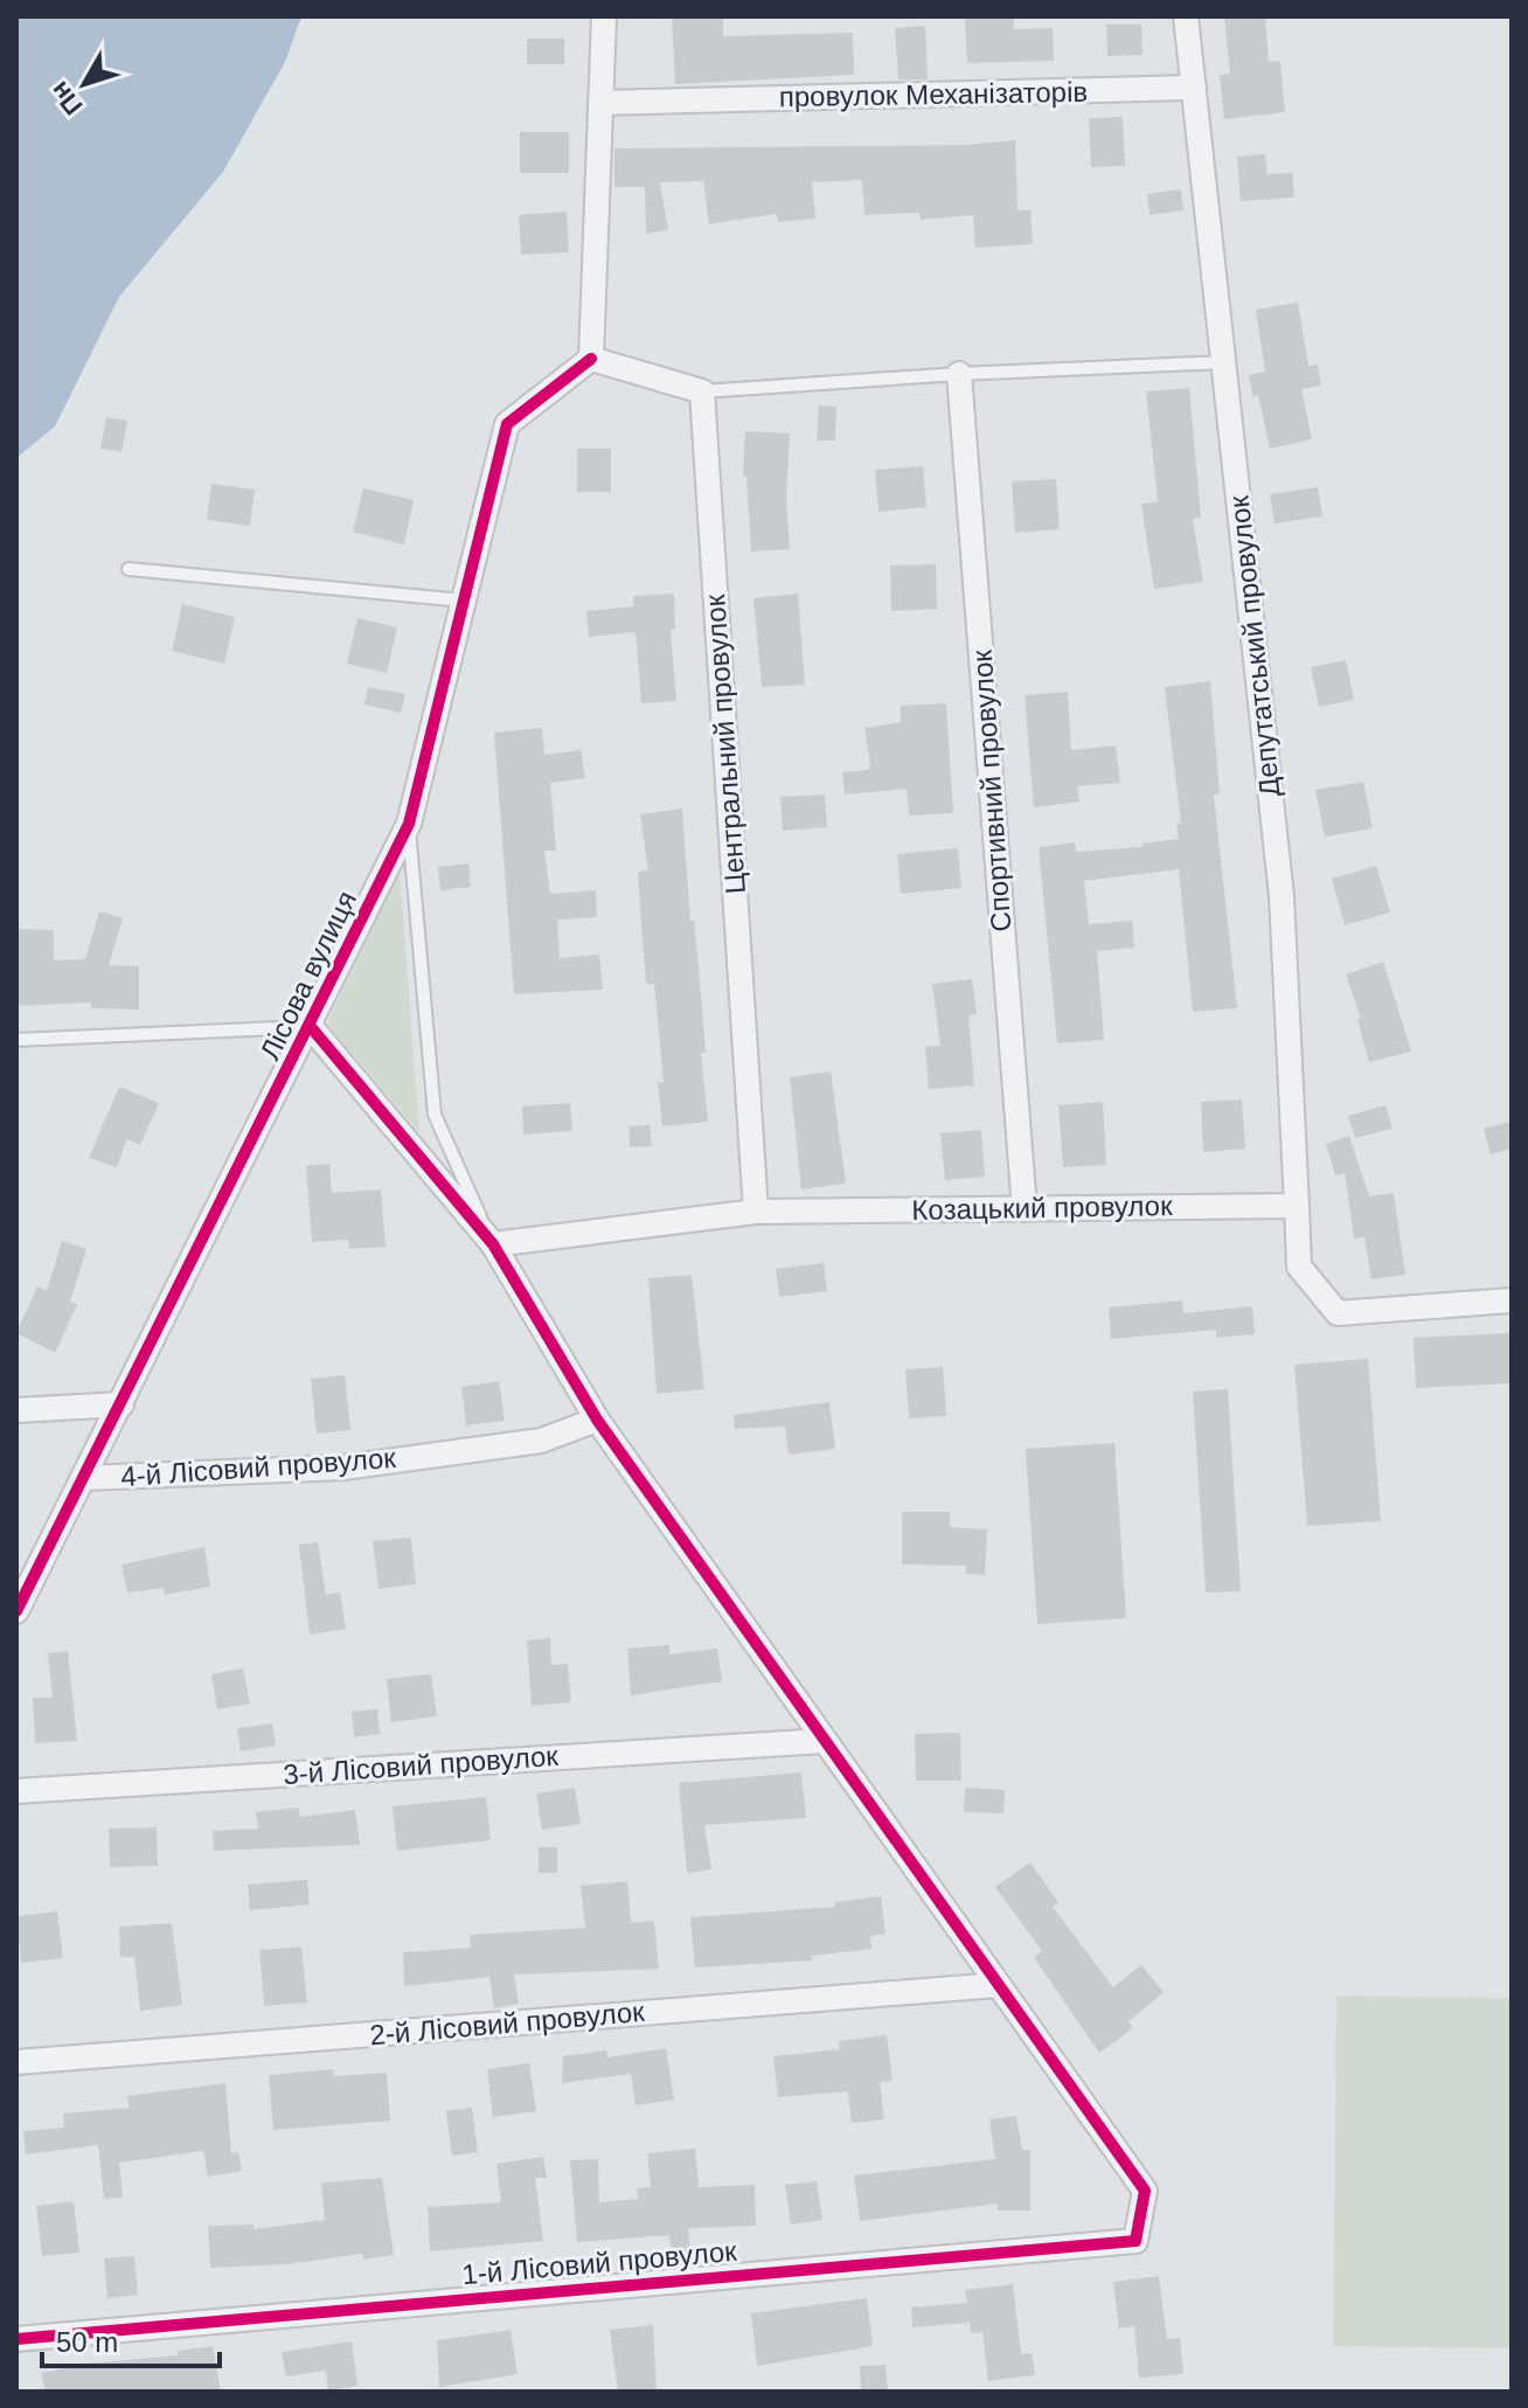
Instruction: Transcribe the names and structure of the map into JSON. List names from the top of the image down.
{
  "streets": {
    "street": [
      "провулок Механізаторів",
      "Депутатський провулок",
      "Центральний провулок",
      "Спортивний провулок",
      "Лісова вулиця",
      "Козацький провулок",
      "4-й Лісовий провулок",
      "3-й Лісовий провулок",
      "2-й Лісовий провулок",
      "1-й Лісовий провулок"
    ]
  },
  "crossings": [
    ["провулок Механізаторів", "Депутатський провулок"],
    ["Депутатський провулок", "Козацький провулок"],
    ["Центральний провулок", "Козацький провулок"],
    ["Спортивний провулок", "Козацький провулок"],
    ["Лісова вулиця", "4-й Лісовий провулок"],
    ["2-й Лісовий провулок", "1-й Лісовий провулок"]
  ],
  "scale_bar": "50 m",
  "north": "bottom left"
}
